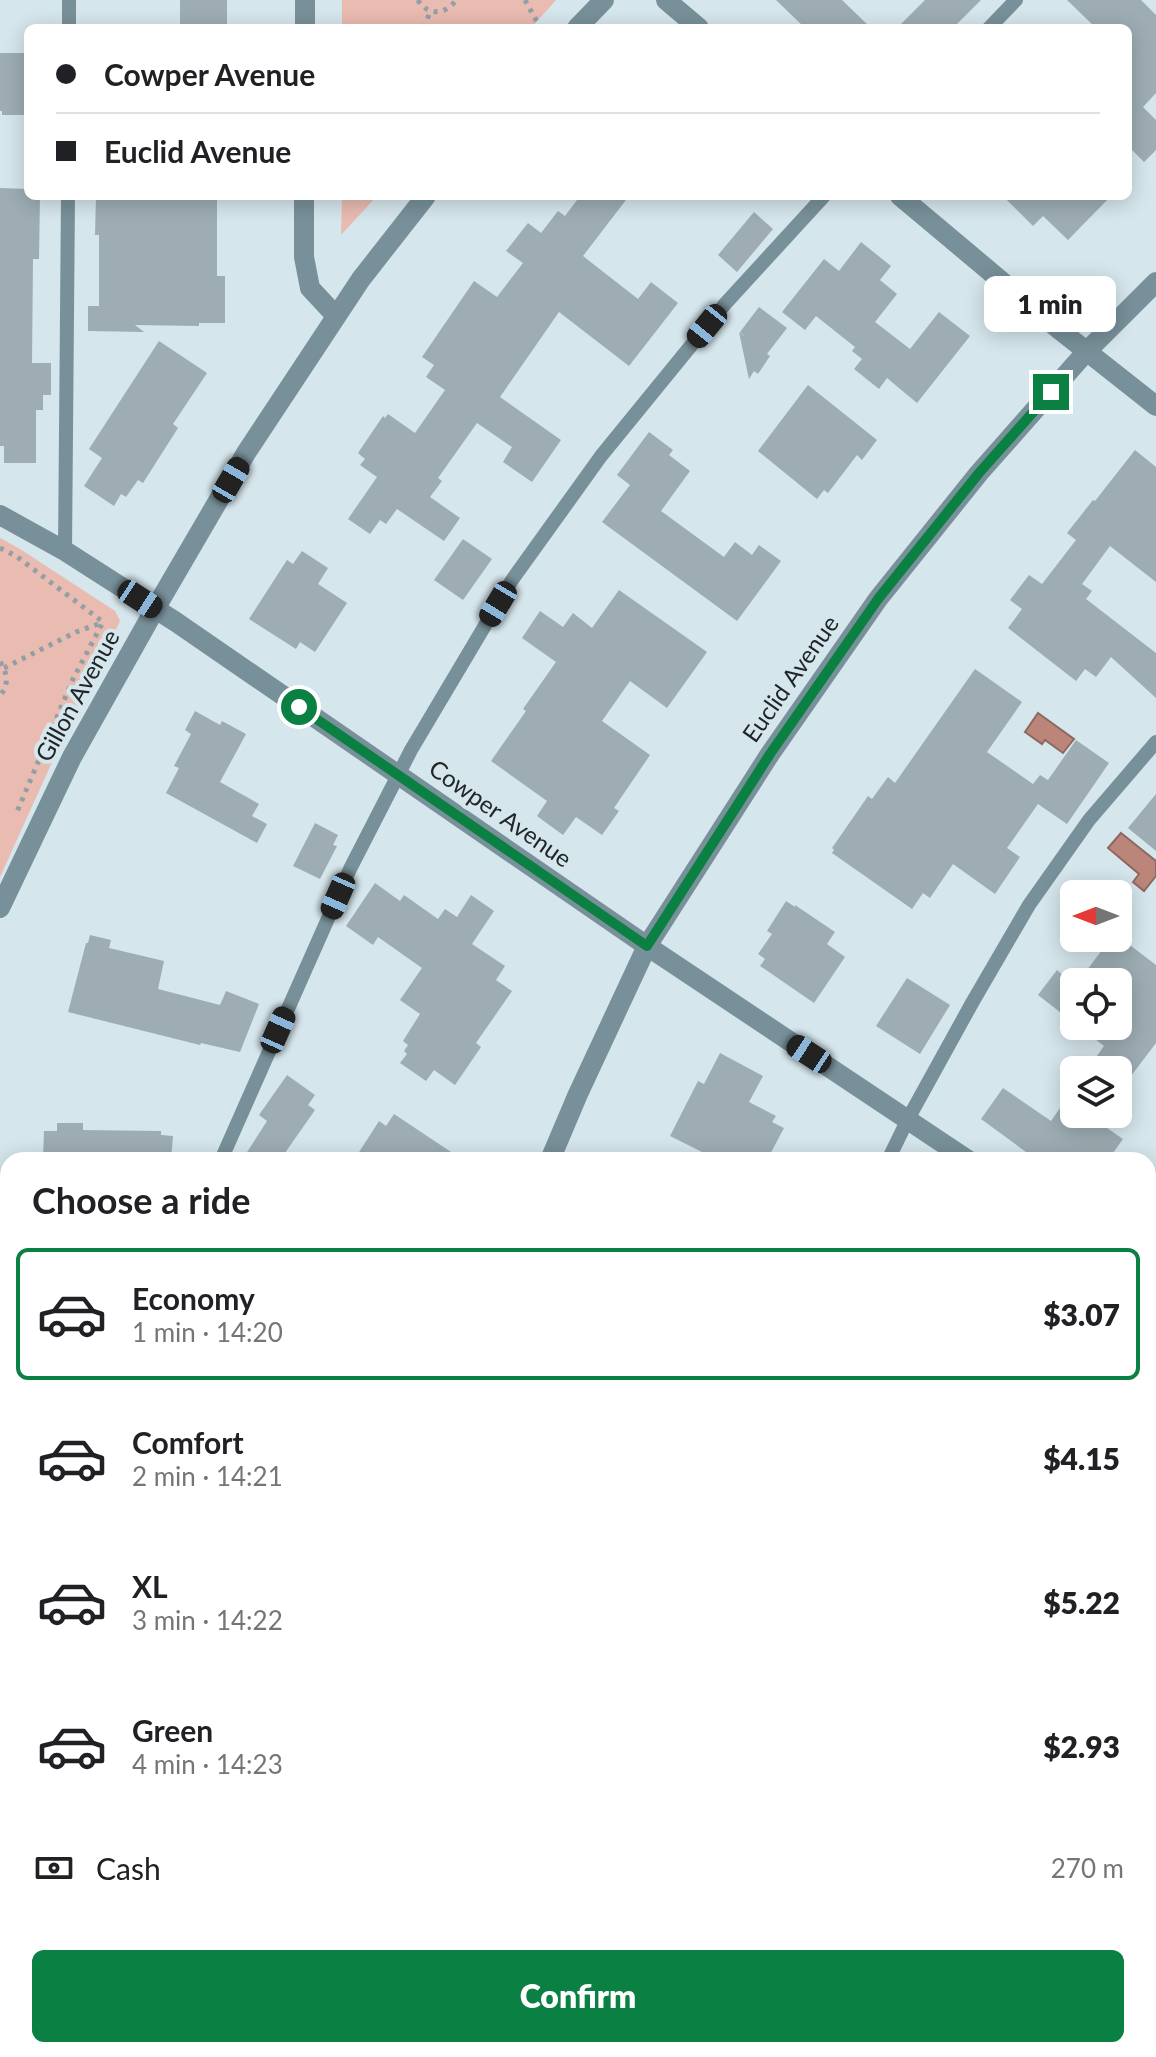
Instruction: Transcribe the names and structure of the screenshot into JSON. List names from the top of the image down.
{
  "streets": {
    "street": ["Euclid Avenue", "Gillon Avenue", "Cowper Avenue"]
  },
  "crossings": [
    ["Euclid Avenue", "Cowper Avenue"],
    ["Gillon Avenue", "Cowper Avenue"]
  ],
  "north": "left",
  "page": {
    "banner": ["Cowper Avenue", "Euclid Avenue"],
    "bubble": "1 min",
    "heading": "Choose a ride",
    "list": [
      {
        "name": "Economy",
        "note": "1 min · 14:20",
        "value": "$3.07"
      },
      {
        "name": "Comfort",
        "note": "2 min · 14:21",
        "value": "$4.15"
      },
      {
        "name": "XL",
        "note": "3 min · 14:22",
        "value": "$5.22"
      },
      {
        "name": "Green",
        "note": "4 min · 14:23",
        "value": "$2.93"
      }
    ],
    "pay": ["Cash", "270 m"],
    "buttons": "Confirm"
  }
}
